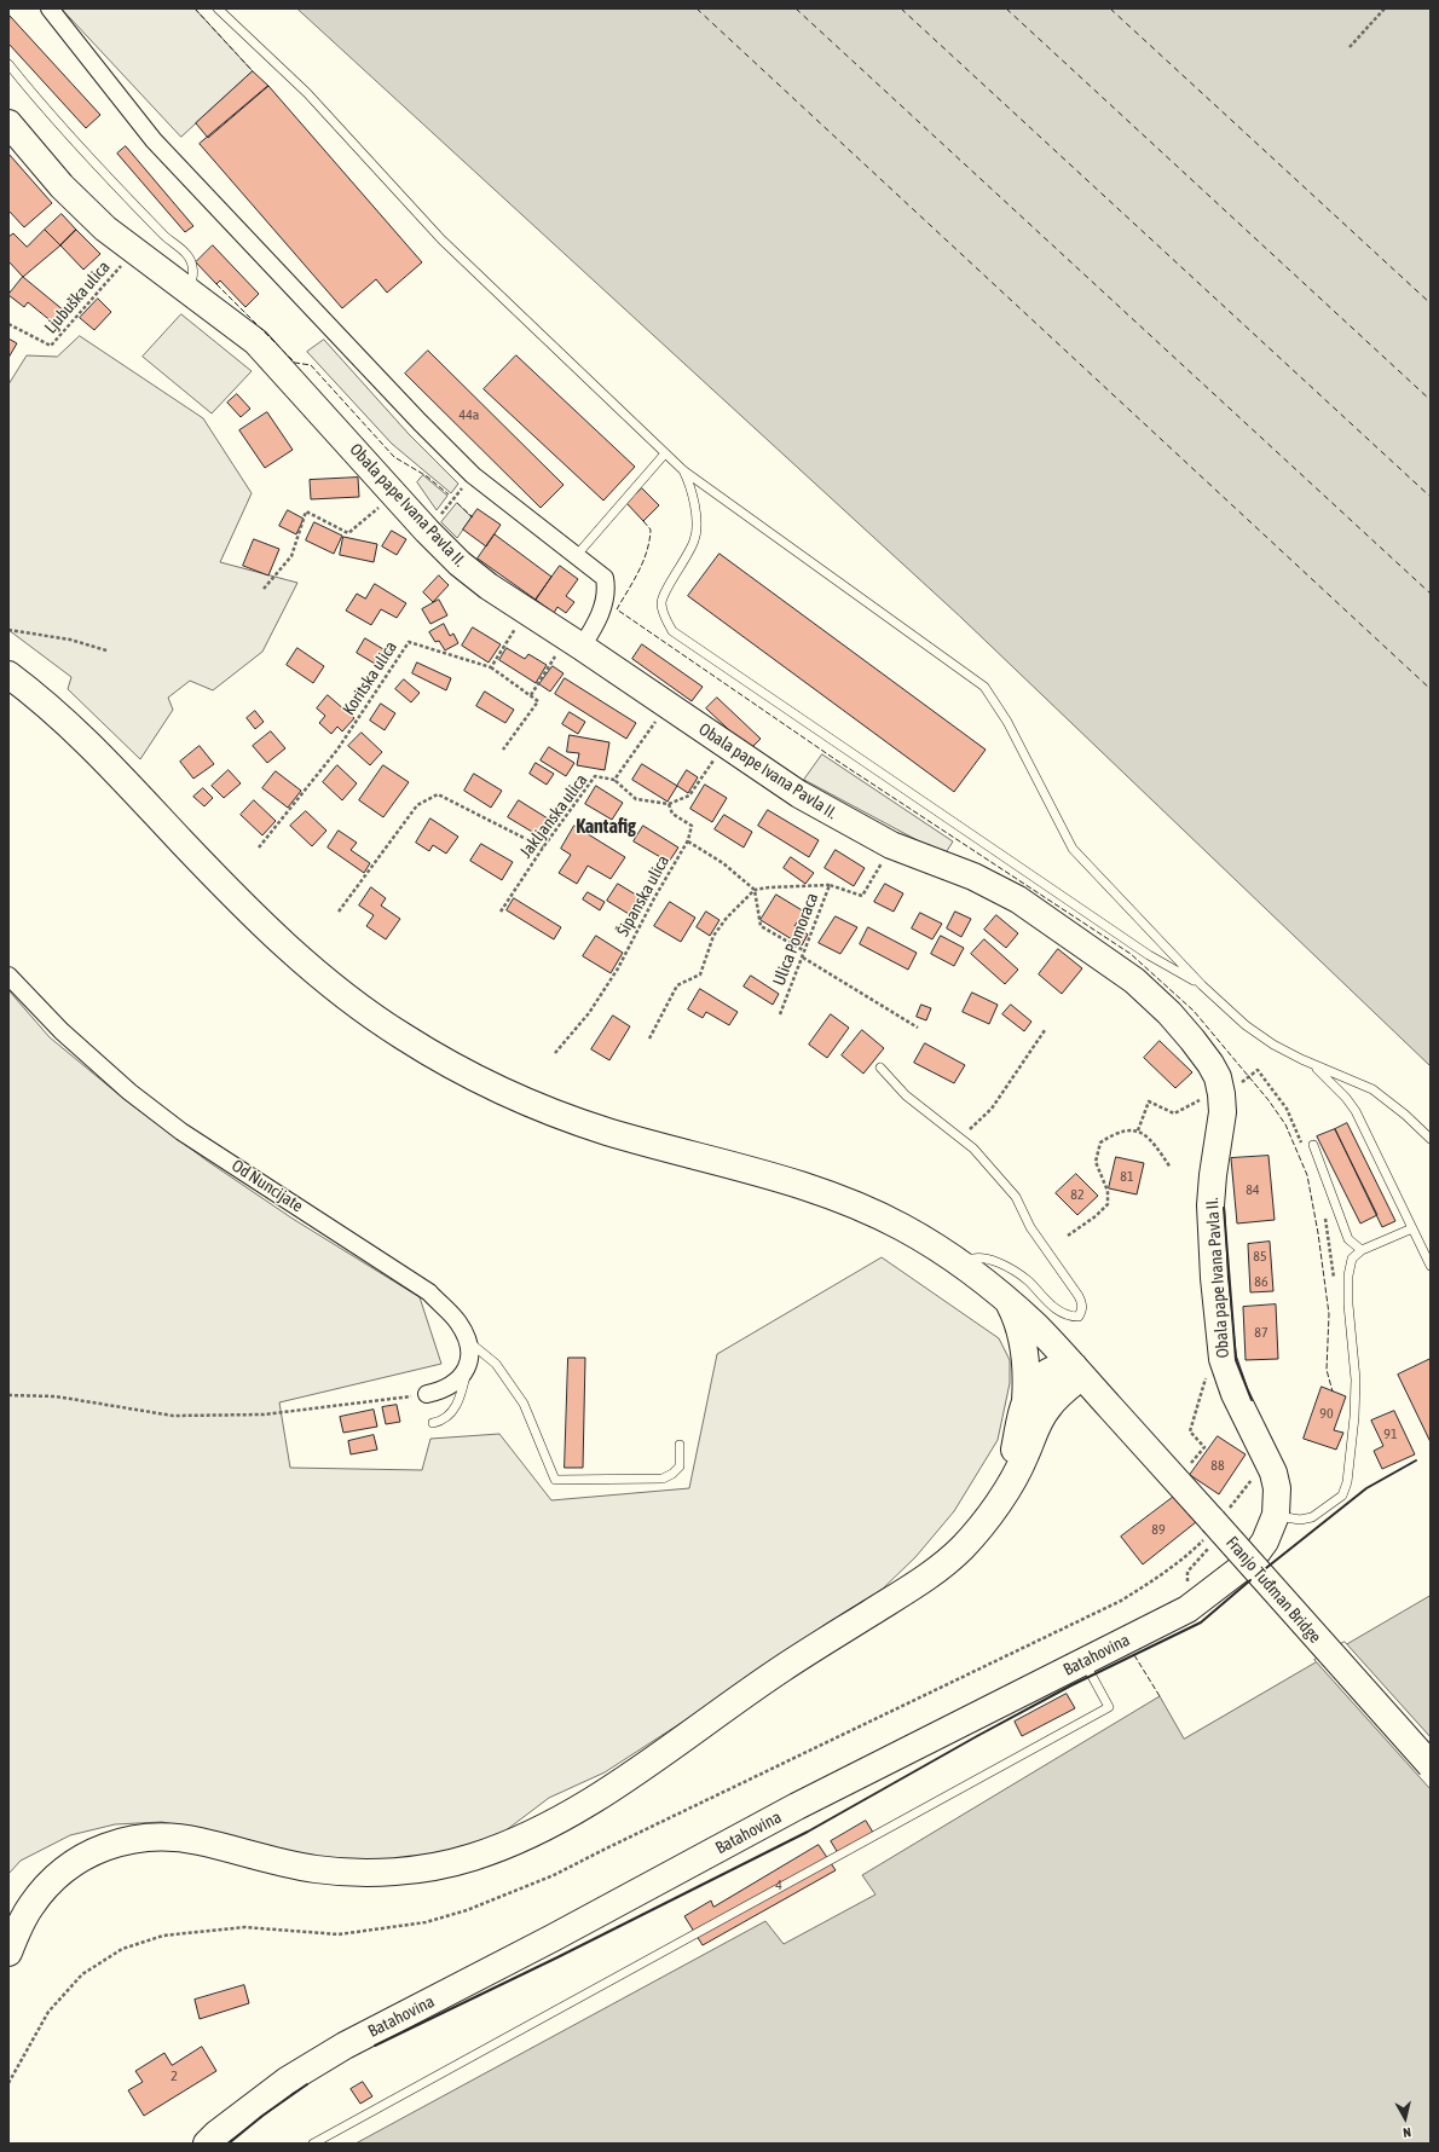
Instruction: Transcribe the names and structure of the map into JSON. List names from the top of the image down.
{
  "streets": {
    "main road": ["Obala pape Ivana Pavla II.", "Franjo Tuđman Bridge", "Batahovina"],
    "street": ["Od Nuncijate"],
    "path": [
      "Ljubuška ulica",
      "Koritska ulica",
      "Jakljanska ulica",
      "Šipanska ulica",
      "Ulica Pomoraca"
    ]
  },
  "crossings": [
    ["Ljubuška ulica", "Obala pape Ivana Pavla II."],
    ["Obala pape Ivana Pavla II.", "Jakljanska ulica"],
    ["Obala pape Ivana Pavla II.", "Batahovina"]
  ],
  "districts": ["Kantafig"],
  "house_numbers": [
    "44a",
    "81",
    "84",
    "82",
    "85",
    "86",
    "87",
    "90",
    "91",
    "88",
    "89",
    "4",
    "2"
  ],
  "north": "bottom"
}
